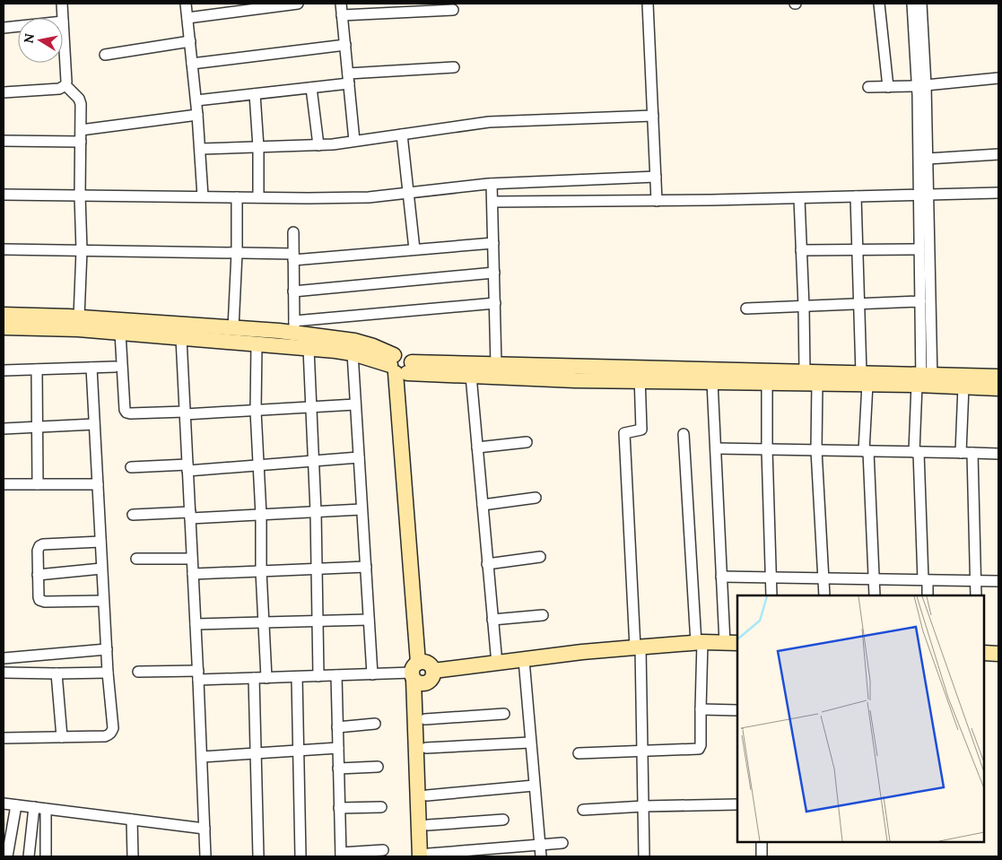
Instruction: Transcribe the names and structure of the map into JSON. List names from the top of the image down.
{
  "north": "left"
}
